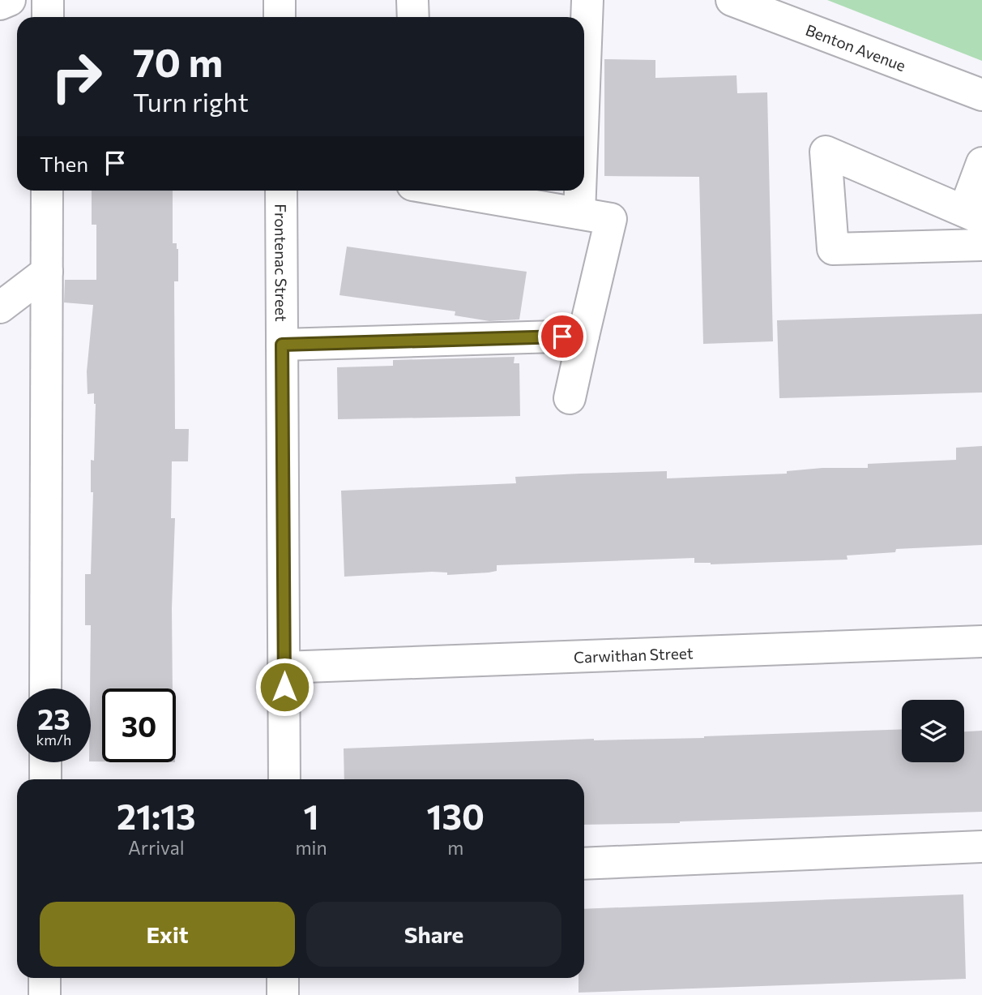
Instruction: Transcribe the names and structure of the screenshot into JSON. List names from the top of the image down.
{
  "streets": {
    "street": ["Benton Avenue", "Frontenac Street", "Carwithan Street"]
  },
  "crossings": [
    ["Frontenac Street", "Carwithan Street"]
  ],
  "page": {
    "turn": ["70 m", "Turn right"],
    "then": "Then",
    "speed": "23 km/h",
    "limit": "30",
    "eta": [
      "21:13",
      "Arrival",
      "1",
      "min",
      "130",
      "m"
    ],
    "buttons": ["Exit", "Share"]
  }
}
